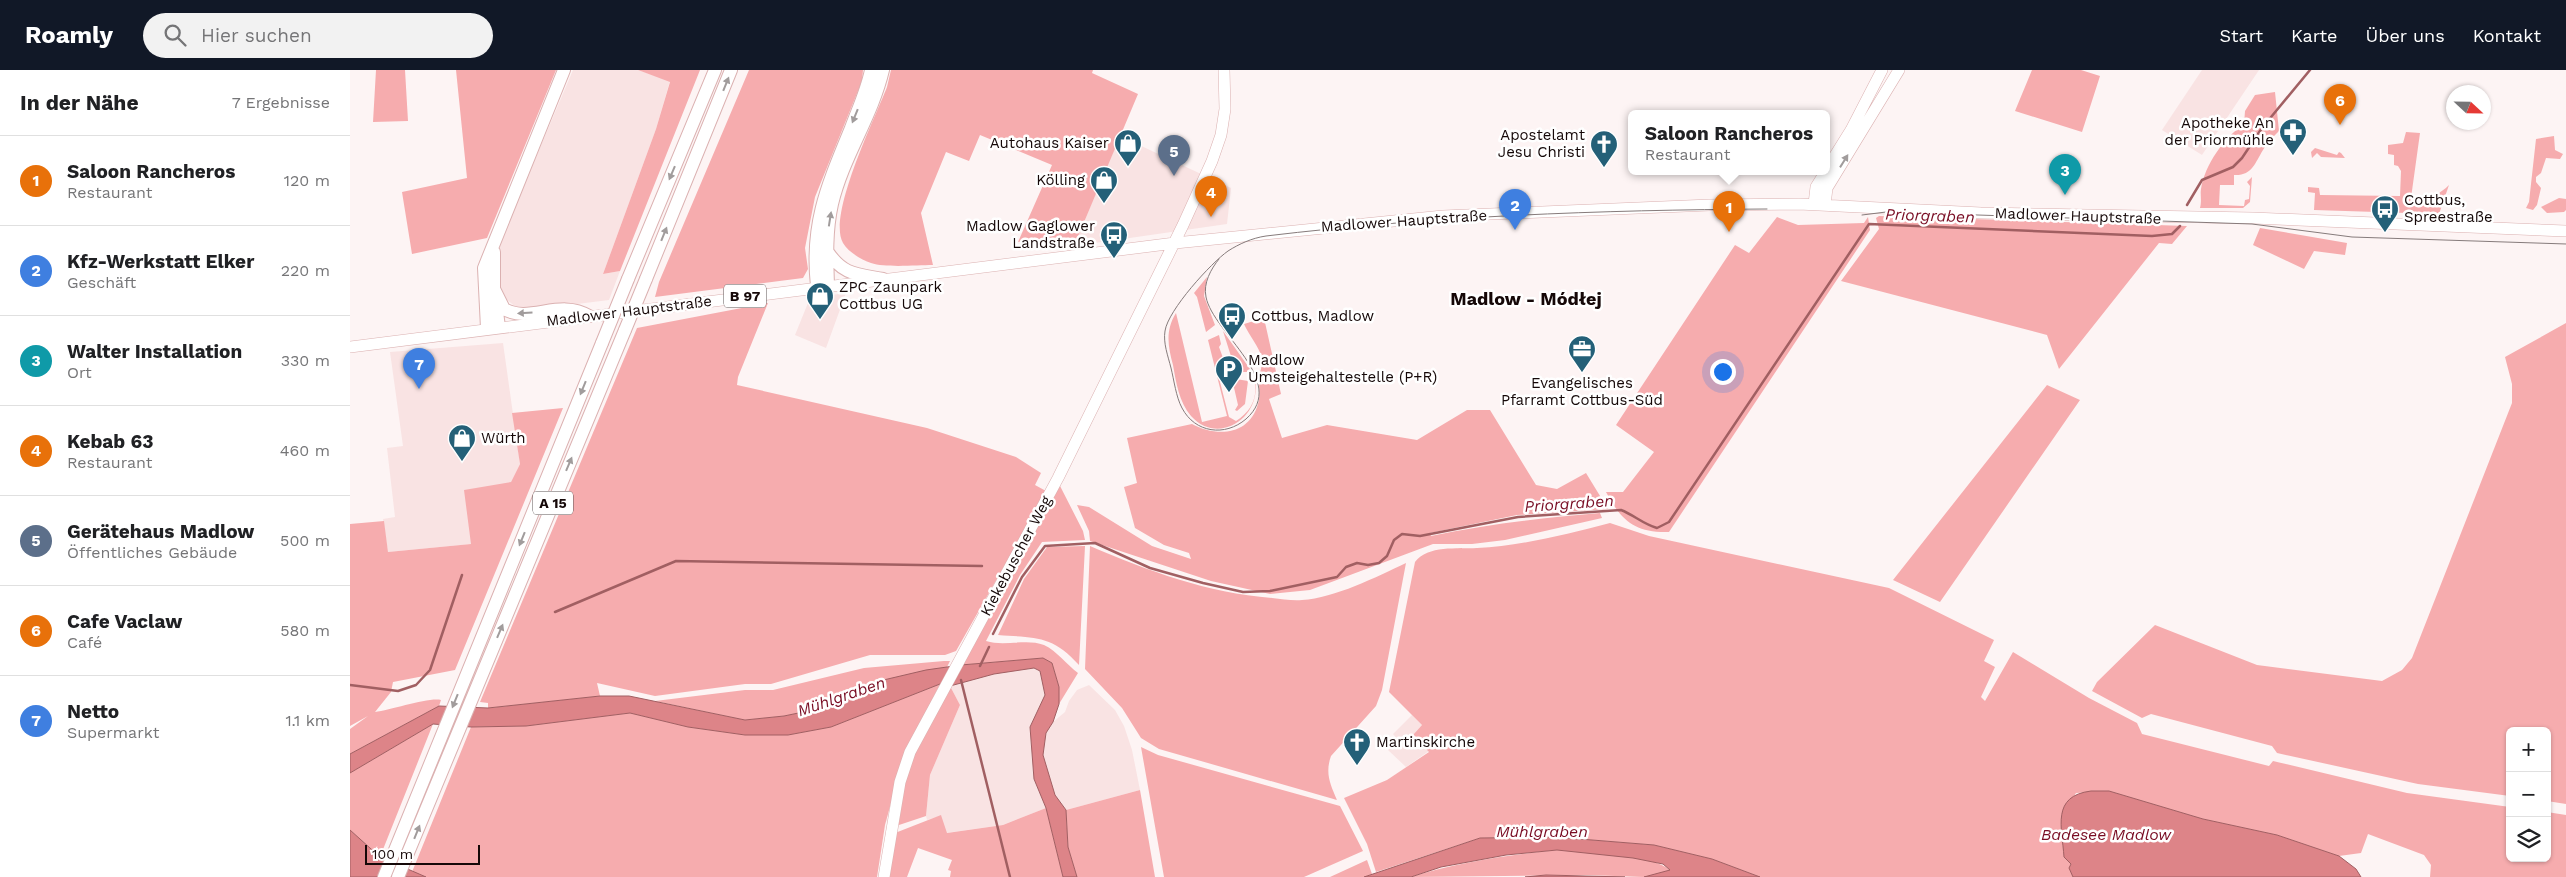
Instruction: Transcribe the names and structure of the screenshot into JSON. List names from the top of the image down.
{
  "streets": {
    "highway": ["A 15"],
    "main road": ["Madlower Hauptstraße", "B 97", "Kiekebuscher Weg"]
  },
  "crossings": [
    ["Madlower Hauptstraße", "Kiekebuscher Weg"]
  ],
  "districts": ["Madlow - Módłej"],
  "water": ["Priorgraben", "Mühlgraben", "Badesee Madlow"],
  "places": {
    "pharmacy": ["Apotheke An der Priormühle"],
    "shop": [
      "Autohaus Kaiser",
      "Kölling",
      "ZPC Zaunpark Cottbus UG",
      "Würth"
    ],
    "church": ["Apostelamt Jesu Christi", "Martinskirche"],
    "bus stop": ["Cottbus, Spreestraße", "Madlow Gaglower Landstraße", "Cottbus, Madlow"],
    "office": ["Evangelisches Pfarramt Cottbus-Süd"],
    "parking": ["Madlow Umsteigehaltestelle (P+R)"]
  },
  "scale_bar": "100 m",
  "north": "right",
  "page": {
    "header": "Roamly",
    "search": "Hier suchen",
    "nav": [
      "Start",
      "Karte",
      "Über uns",
      "Kontakt"
    ],
    "heading": ["In der Nähe", "7 Ergebnisse"],
    "pins": [
      "6",
      "5",
      "3",
      "4",
      "2",
      "1",
      "7"
    ],
    "popup": ["Saloon Rancheros", "Restaurant"],
    "list": [
      {
        "mark": "1",
        "name": "Saloon Rancheros",
        "note": "Restaurant",
        "value": "120 m"
      },
      {
        "mark": "2",
        "name": "Kfz-Werkstatt Elker",
        "note": "Geschäft",
        "value": "220 m"
      },
      {
        "mark": "3",
        "name": "Walter Installation",
        "note": "Ort",
        "value": "330 m"
      },
      {
        "mark": "4",
        "name": "Kebab 63",
        "note": "Restaurant",
        "value": "460 m"
      },
      {
        "mark": "5",
        "name": "Gerätehaus Madlow",
        "note": "Öffentliches Gebäude",
        "value": "500 m"
      },
      {
        "mark": "6",
        "name": "Cafe Vaclaw",
        "note": "Café",
        "value": "580 m"
      },
      {
        "mark": "7",
        "name": "Netto",
        "note": "Supermarkt",
        "value": "1.1 km"
      }
    ],
    "map_buttons": ["+", "−"],
    "scale": "100 m"
  }
}
